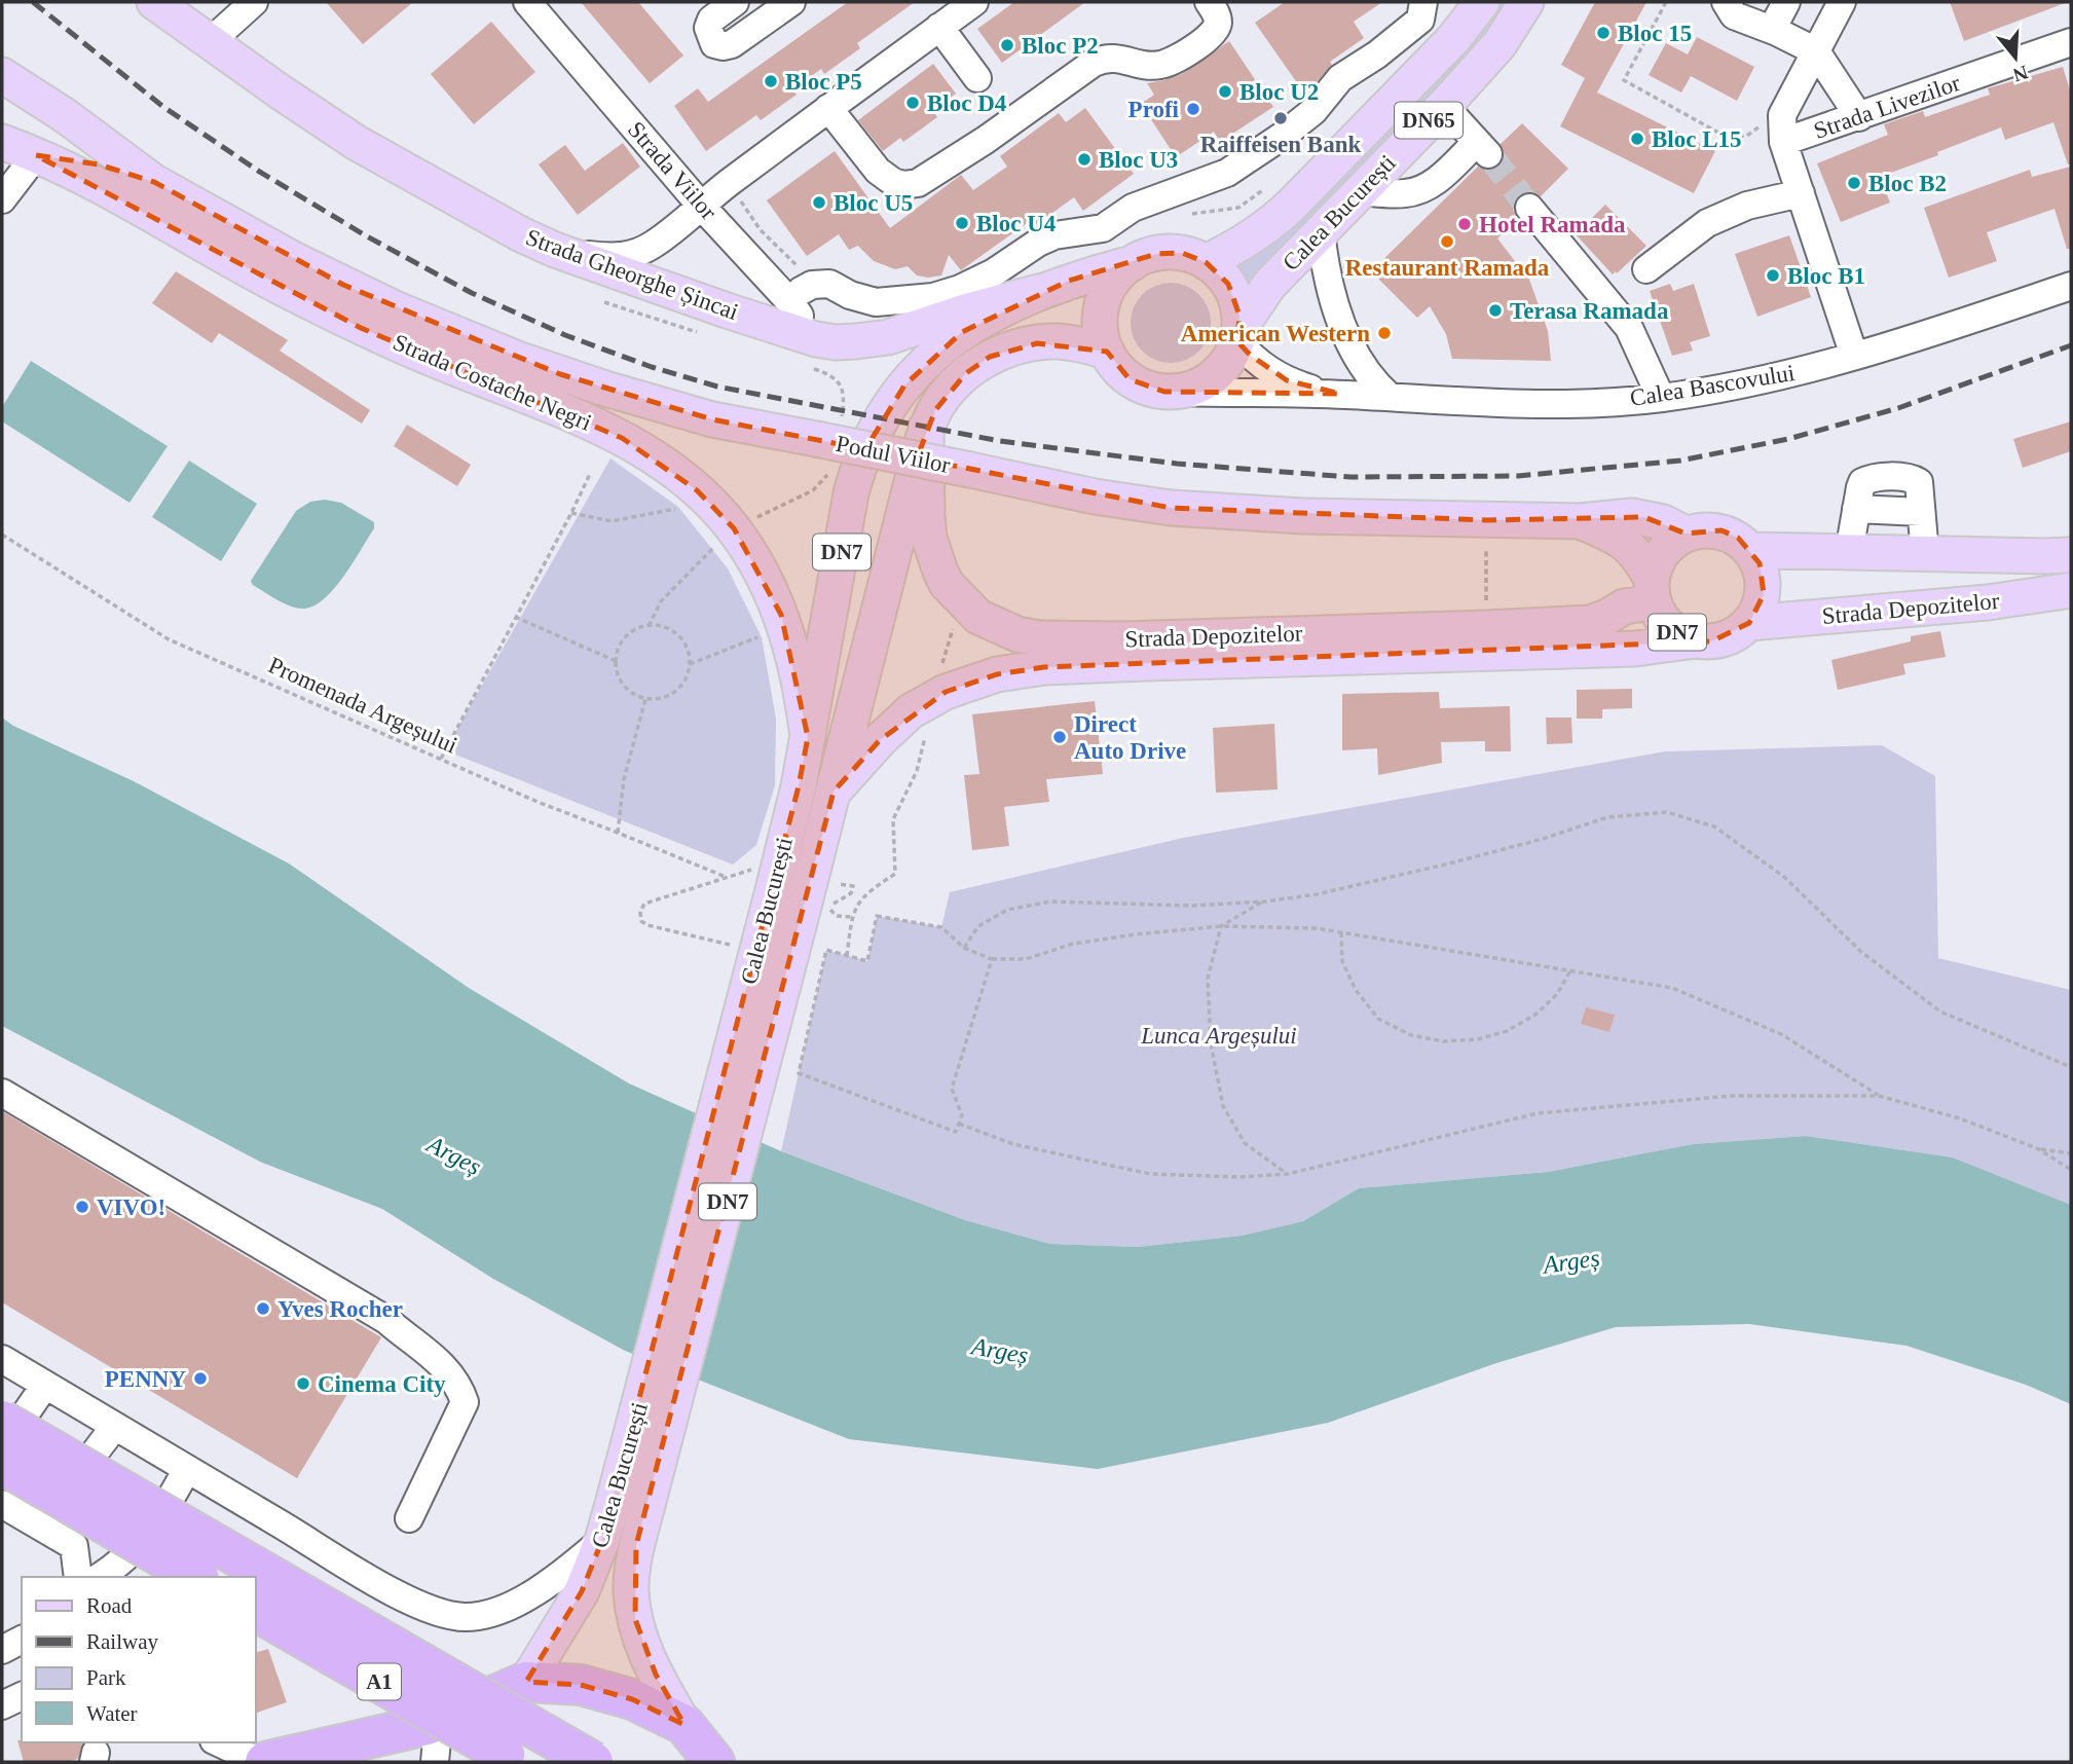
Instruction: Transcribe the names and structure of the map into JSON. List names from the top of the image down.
{
  "streets": {
    "highway": ["DN7", "A1"],
    "main road": [
      "DN65",
      "Calea București",
      "Strada Gheorghe Șincai",
      "Strada Costache Negri",
      "Podul Viilor",
      "Strada Depozitelor"
    ],
    "street": ["Strada Livezilor", "Strada Viilor", "Calea Bascovului"],
    "path": ["Promenada Argeșului"]
  },
  "crossings": [
    ["Strada Viilor", "Strada Gheorghe Șincai"],
    ["Calea București", "Strada Gheorghe Șincai"],
    ["Calea București", "Strada Costache Negri"],
    ["Calea București", "Calea Bascovului"],
    ["Calea București", "DN7"],
    ["Calea București", "Strada Depozitelor"],
    ["Strada Costache Negri", "Podul Viilor"],
    ["Calea Bascovului", "DN7"],
    ["DN7", "Strada Depozitelor"]
  ],
  "water": ["Argeș"],
  "parks": ["Lunca Argeșului"],
  "places": [
    "Bloc 15",
    "Bloc P2",
    "Bloc P5",
    "Bloc U2",
    "Bloc D4",
    "Profi",
    "Raiffeisen Bank",
    "Bloc L15",
    "Bloc U3",
    "Bloc B2",
    "Bloc U5",
    "Bloc U4",
    "Hotel Ramada",
    "Restaurant Ramada",
    "Bloc B1",
    "Terasa Ramada",
    "American Western",
    "Direct Auto Drive",
    "VIVO!",
    "Yves Rocher",
    "PENNY",
    "Cinema City"
  ],
  "legend": [
    "Road",
    "Railway",
    "Park",
    "Water"
  ],
  "north": "bottom"
}
